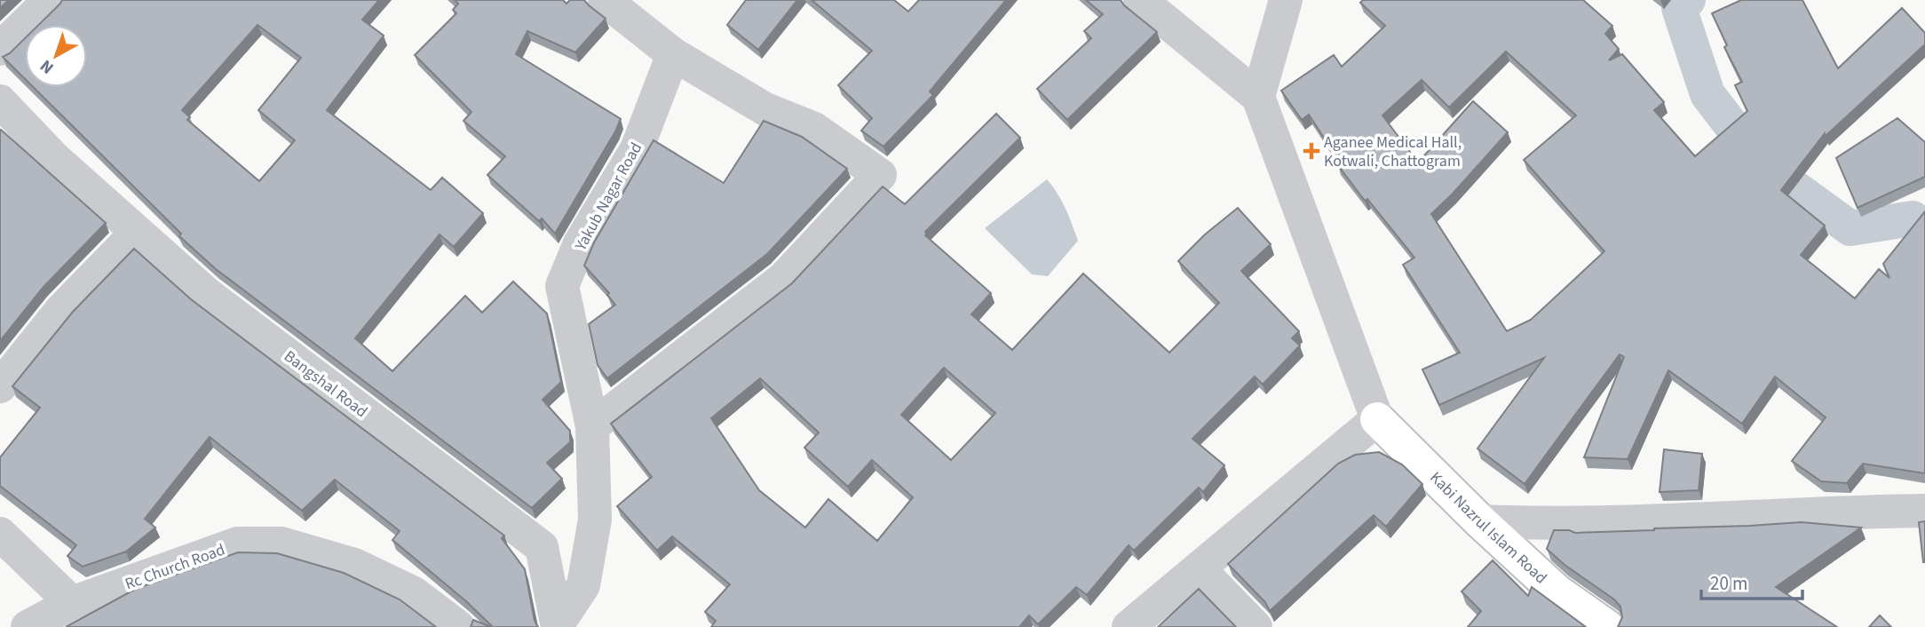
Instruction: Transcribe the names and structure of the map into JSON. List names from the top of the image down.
{
  "streets": {
    "main road": ["Kabi Nazrul Islam Road"],
    "street": ["Yakub Nagar Road", "Bangshal Road", "Rc Church Road"]
  },
  "crossings": [
    ["Yakub Nagar Road", "Bangshal Road"]
  ],
  "places": {
    "health": ["Aganee Medical Hall, Kotwali, Chattogram"]
  },
  "scale_bar": "20 m",
  "north": "bottom left"
}
